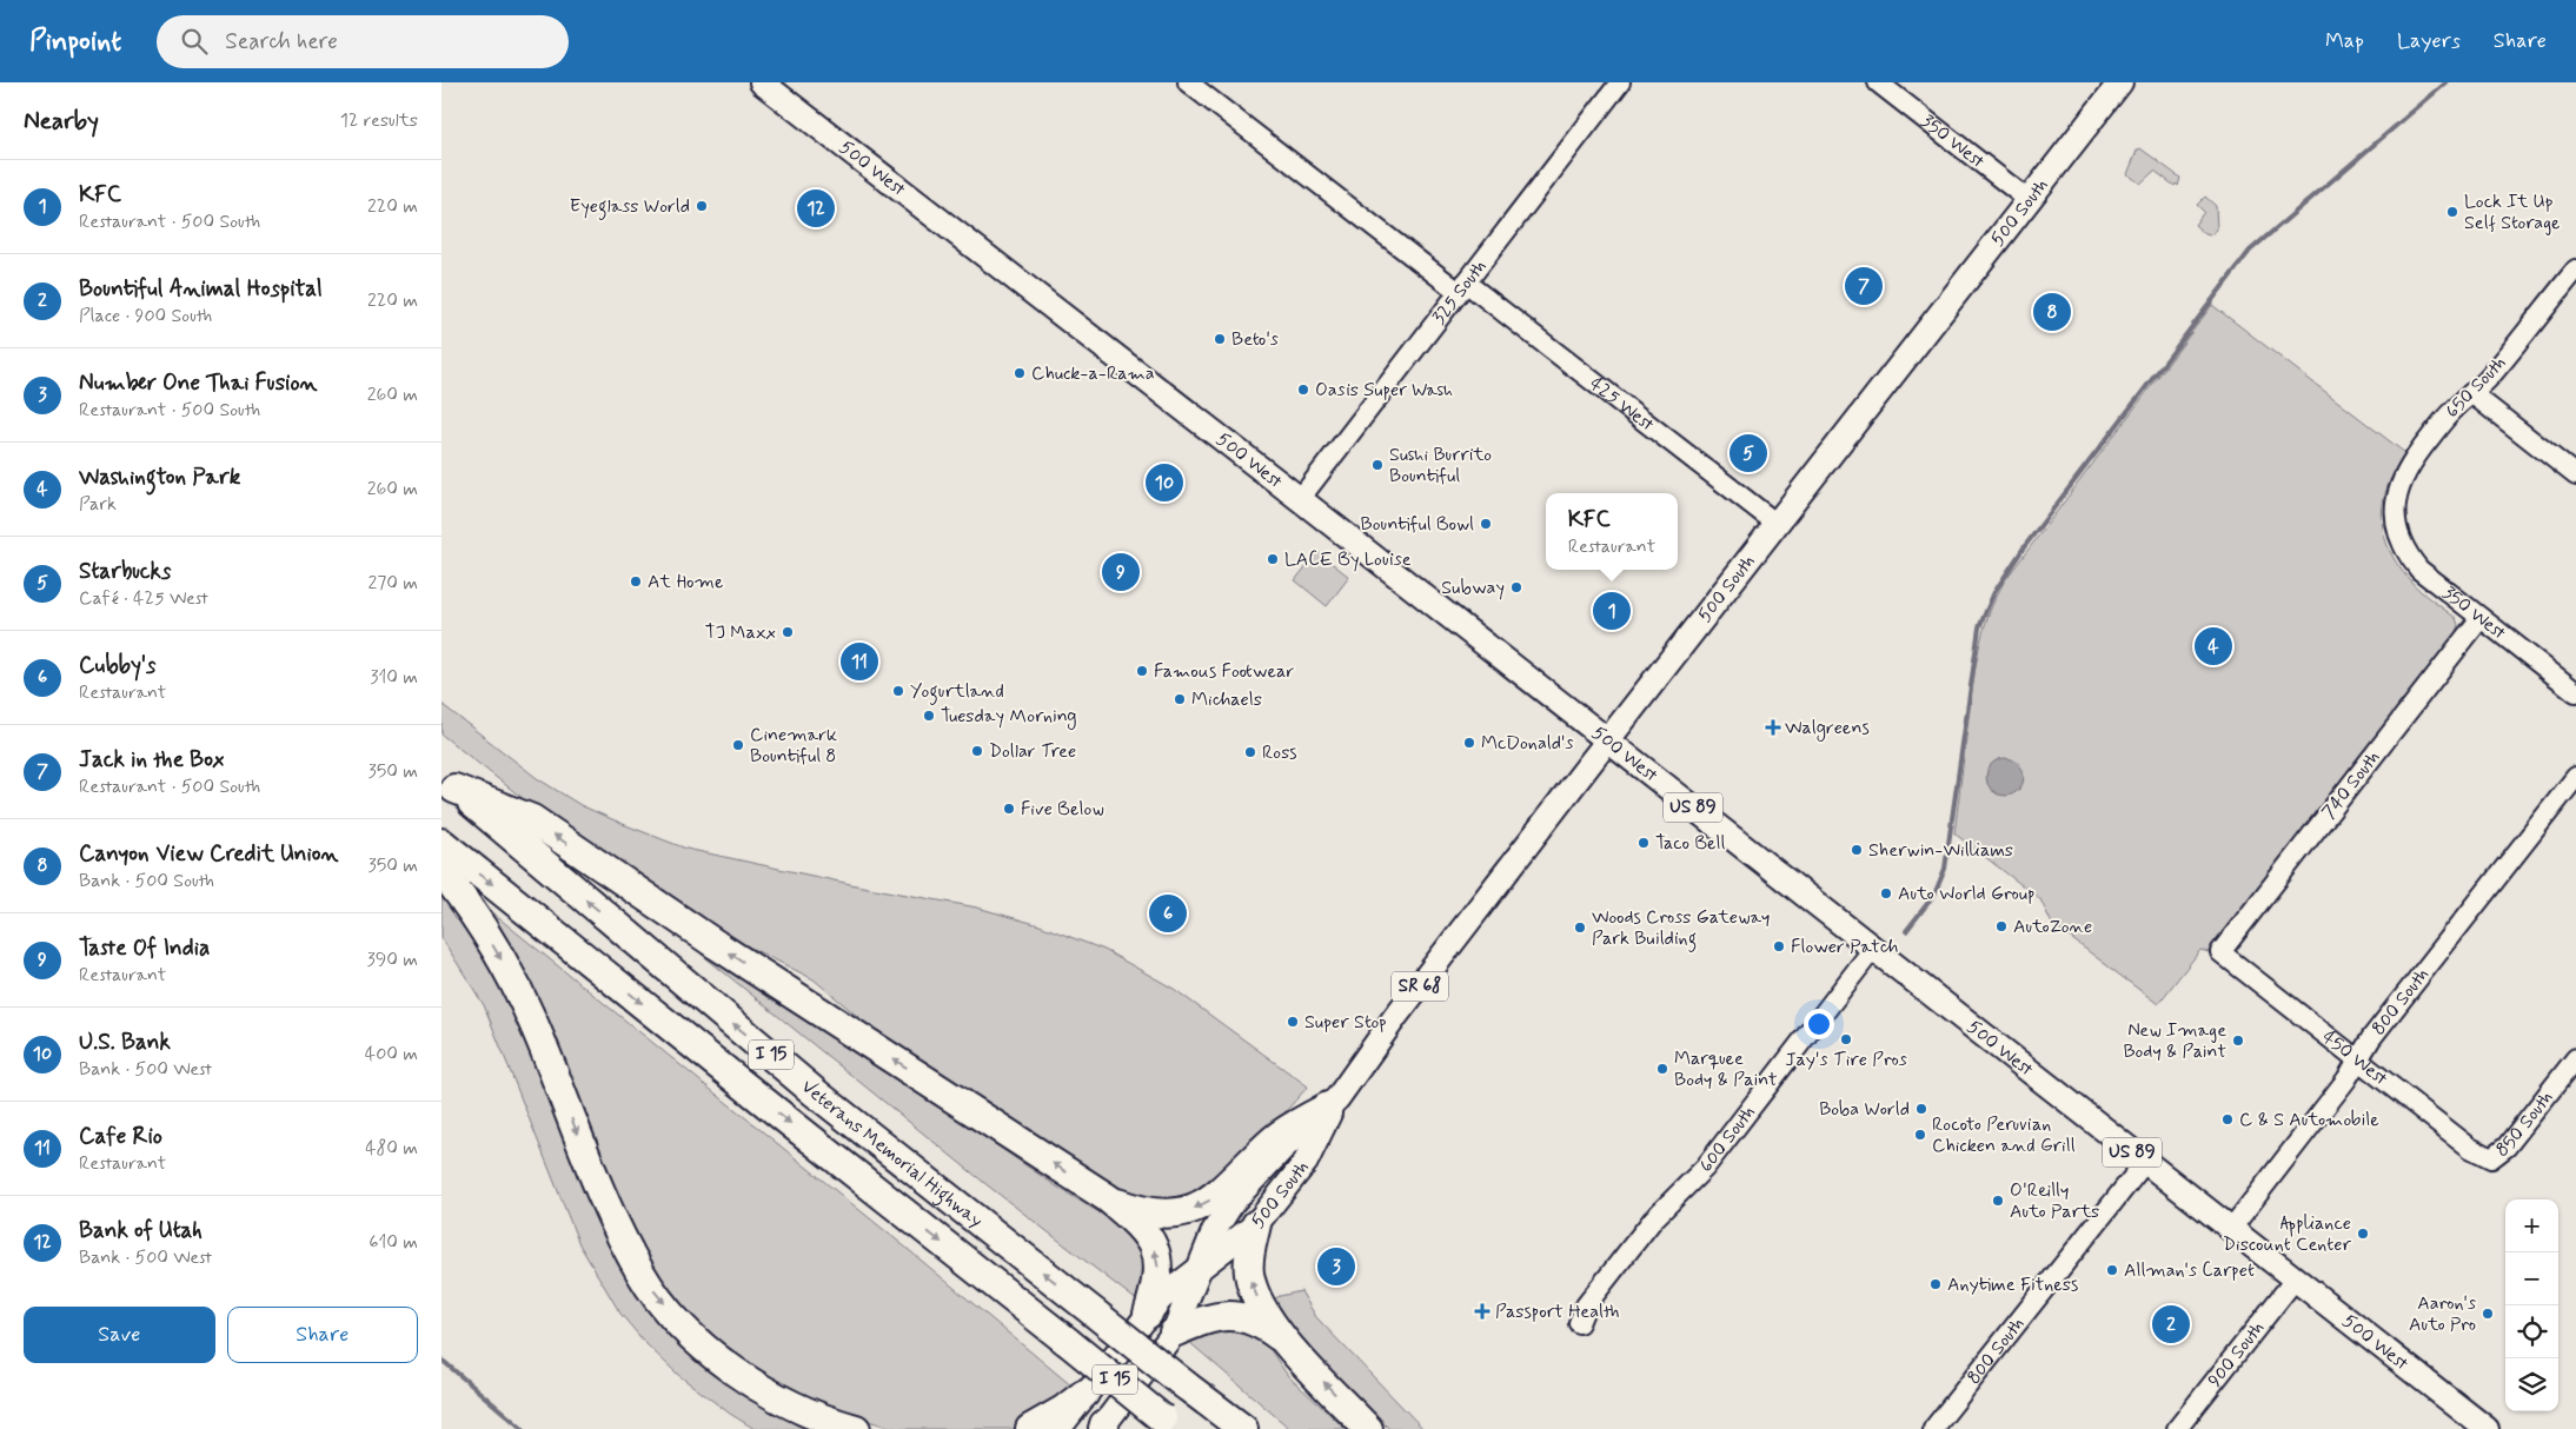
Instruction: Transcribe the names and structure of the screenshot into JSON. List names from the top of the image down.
{
  "streets": {
    "highway": ["I 15", "Veterans Memorial Highway"],
    "main road": [
      "500 West",
      "500 South",
      "US 89",
      "SR 68"
    ],
    "street": [
      "350 West",
      "325 South",
      "650 South",
      "425 West",
      "740 South",
      "800 South",
      "450 West",
      "850 South",
      "600 South",
      "900 South"
    ]
  },
  "crossings": [
    ["350 West", "500 South"],
    ["350 West", "650 South"],
    ["350 West", "740 South"],
    ["500 West", "500 South"],
    ["500 West", "325 South"],
    ["500 West", "800 South"],
    ["500 West", "600 South"],
    ["500 West", "900 South"],
    ["500 South", "425 West"],
    ["325 South", "425 West"],
    ["740 South", "450 West"],
    ["800 South", "450 West"],
    ["450 West", "850 South"]
  ],
  "places": {
    "other": [
      "Eyeglass World",
      "Lock It Up Self Storage",
      "Beto's",
      "Chuck-a-Rama",
      "Oasis Super Wash",
      "Sushi Burrito Bountiful",
      "Bountiful Bowl",
      "LACE By Louise",
      "At Home",
      "Subway",
      "TJ Maxx",
      "Famous Footwear",
      "Yogurtland",
      "Michaels",
      "Tuesday Morning",
      "McDonald's",
      "Cinemark Bountiful 8",
      "Dollar Tree",
      "Ross",
      "Five Below",
      "Taco Bell",
      "Sherwin-Williams",
      "Auto World Group",
      "AutoZone",
      "Woods Cross Gateway Park Building",
      "Flower Patch",
      "Super Stop",
      "Jay's Tire Pros",
      "New Image Body & Paint",
      "Marquee Body & Paint",
      "Boba World",
      "C & S Automobile",
      "Rocoto Peruvian Chicken and Grill",
      "O'Reilly Auto Parts",
      "Appliance Discount Center",
      "Allman's Carpet",
      "Anytime Fitness",
      "Aaron's Auto Pro"
    ],
    "health": ["Walgreens", "Passport Health"]
  },
  "page": {
    "header": "Pinpoint",
    "search": "Search here",
    "nav": ["Map", "Layers", "Share"],
    "heading": ["Nearby", "12 results"],
    "list": [
      {
        "mark": "1",
        "name": "KFC",
        "note": "Restaurant · 500 South",
        "value": "220 m"
      },
      {
        "mark": "2",
        "name": "Bountiful Animal Hospital",
        "note": "Place · 900 South",
        "value": "220 m"
      },
      {
        "mark": "3",
        "name": "Number One Thai Fusion",
        "note": "Restaurant · 500 South",
        "value": "260 m"
      },
      {
        "mark": "4",
        "name": "Washington Park",
        "note": "Park",
        "value": "260 m"
      },
      {
        "mark": "5",
        "name": "Starbucks",
        "note": "Café · 425 West",
        "value": "270 m"
      },
      {
        "mark": "6",
        "name": "Cubby's",
        "note": "Restaurant",
        "value": "310 m"
      },
      {
        "mark": "7",
        "name": "Jack in the Box",
        "note": "Restaurant · 500 South",
        "value": "350 m"
      },
      {
        "mark": "8",
        "name": "Canyon View Credit Union",
        "note": "Bank · 500 South",
        "value": "350 m"
      },
      {
        "mark": "9",
        "name": "Taste Of India",
        "note": "Restaurant",
        "value": "390 m"
      },
      {
        "mark": "10",
        "name": "U.S. Bank",
        "note": "Bank · 500 West",
        "value": "400 m"
      },
      {
        "mark": "11",
        "name": "Cafe Rio",
        "note": "Restaurant",
        "value": "480 m"
      },
      {
        "mark": "12",
        "name": "Bank of Utah",
        "note": "Bank · 500 West",
        "value": "610 m"
      }
    ],
    "pins": [
      "12",
      "7",
      "8",
      "5",
      "10",
      "9",
      "1",
      "4",
      "11",
      "6",
      "3",
      "2"
    ],
    "popup": ["KFC", "Restaurant"],
    "map_buttons": ["+", "−"],
    "buttons": ["Save", "Share"]
  }
}
